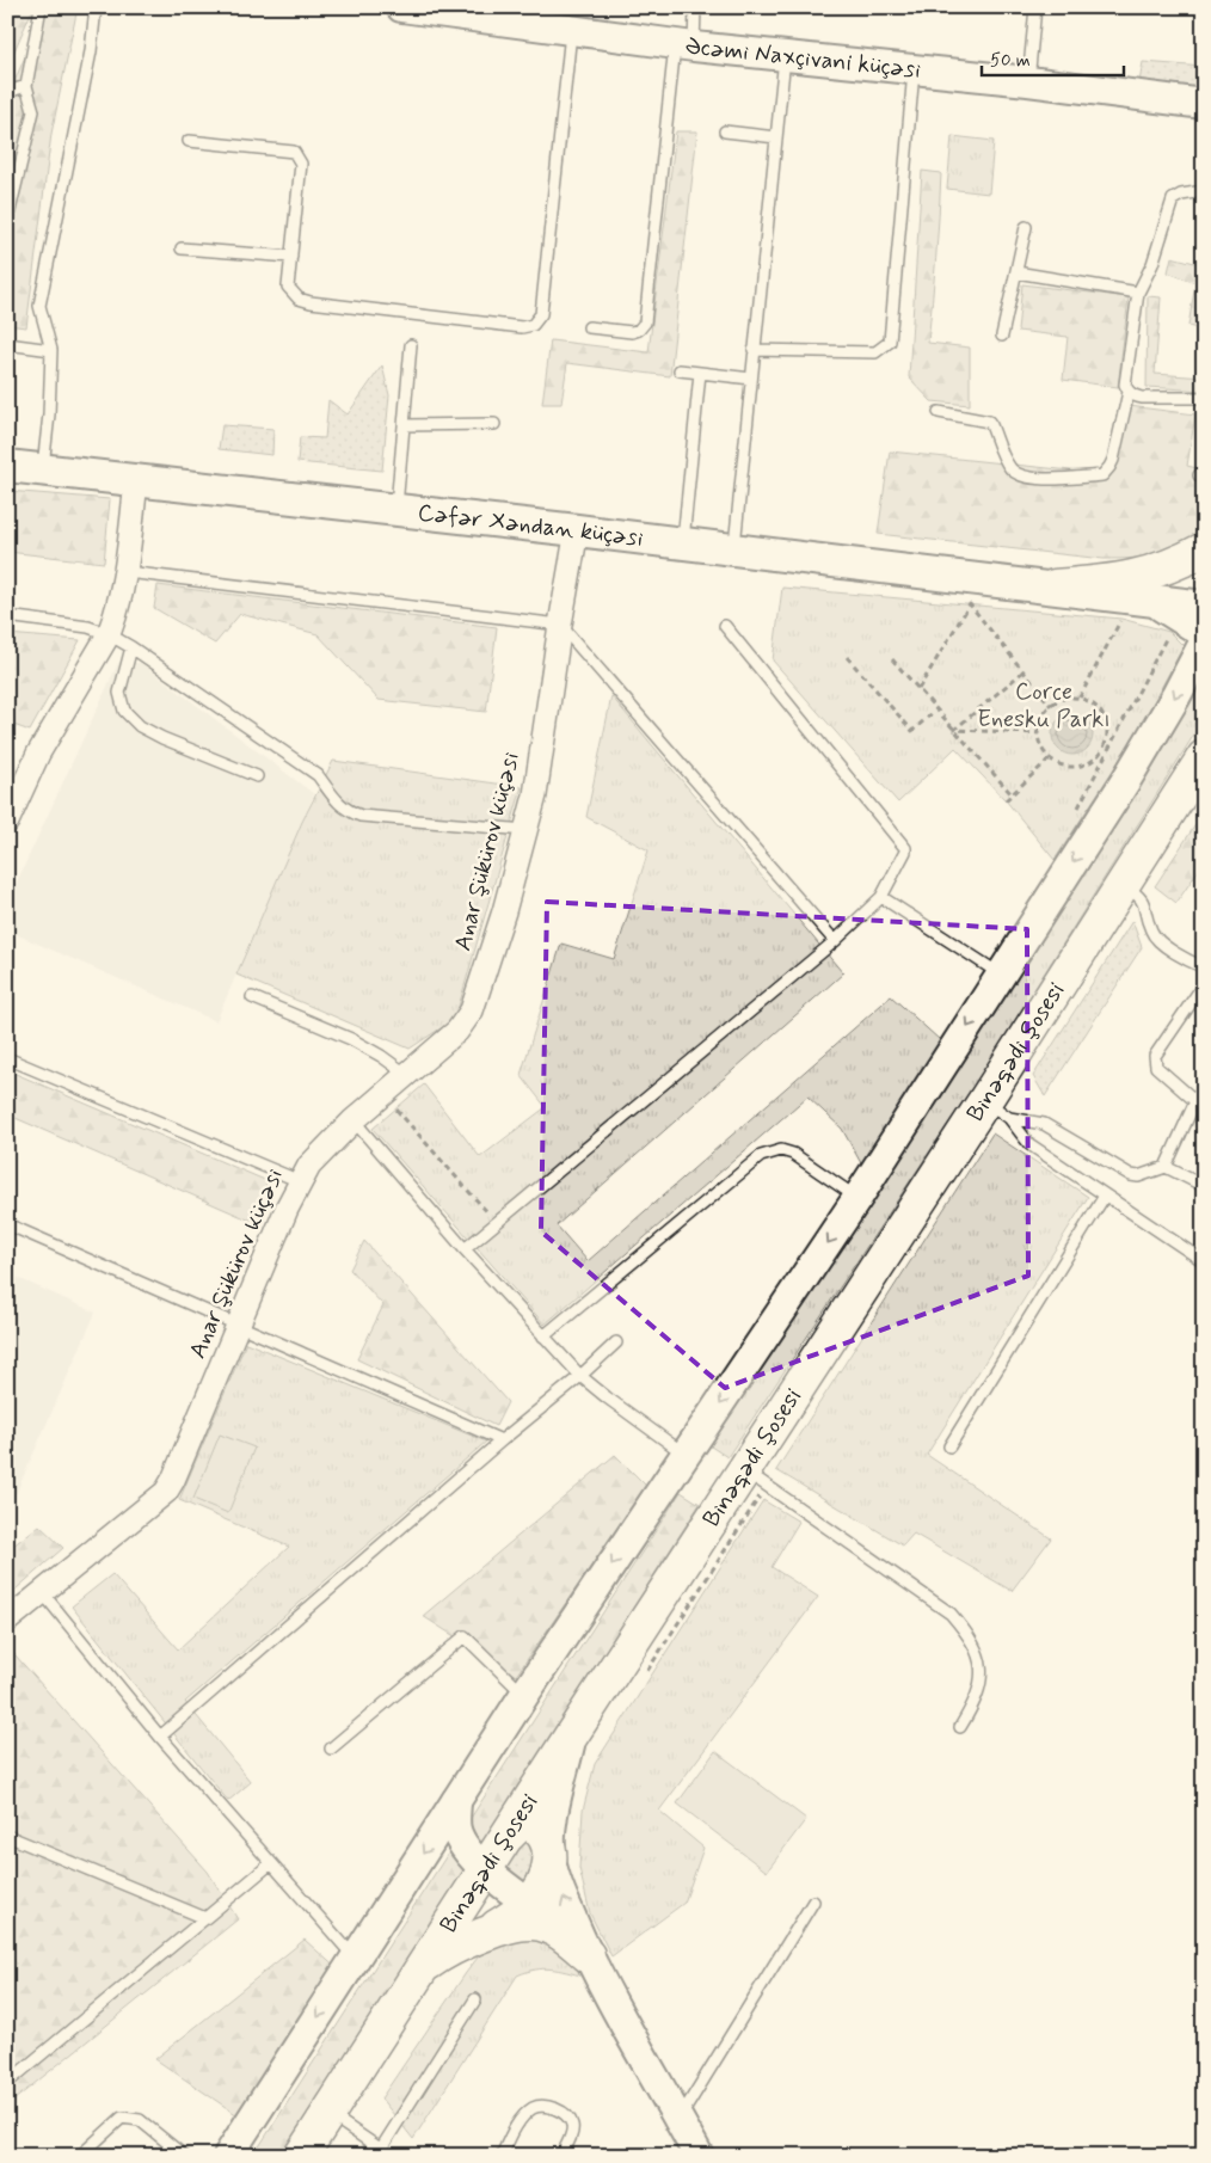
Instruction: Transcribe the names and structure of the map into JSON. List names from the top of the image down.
{
  "streets": {
    "main road": ["Cəfər Xəndan küçəsi", "Binəqədi şosesi"],
    "street": ["Əcəmi Naxçivani küçəsi", "Anar Şükürov küçəsi"]
  },
  "crossings": [
    ["Cəfər Xəndan küçəsi", "Anar Şükürov küçəsi"]
  ],
  "parks": ["Corce Enesku Parkı"],
  "scale_bar": "50 m"
}
